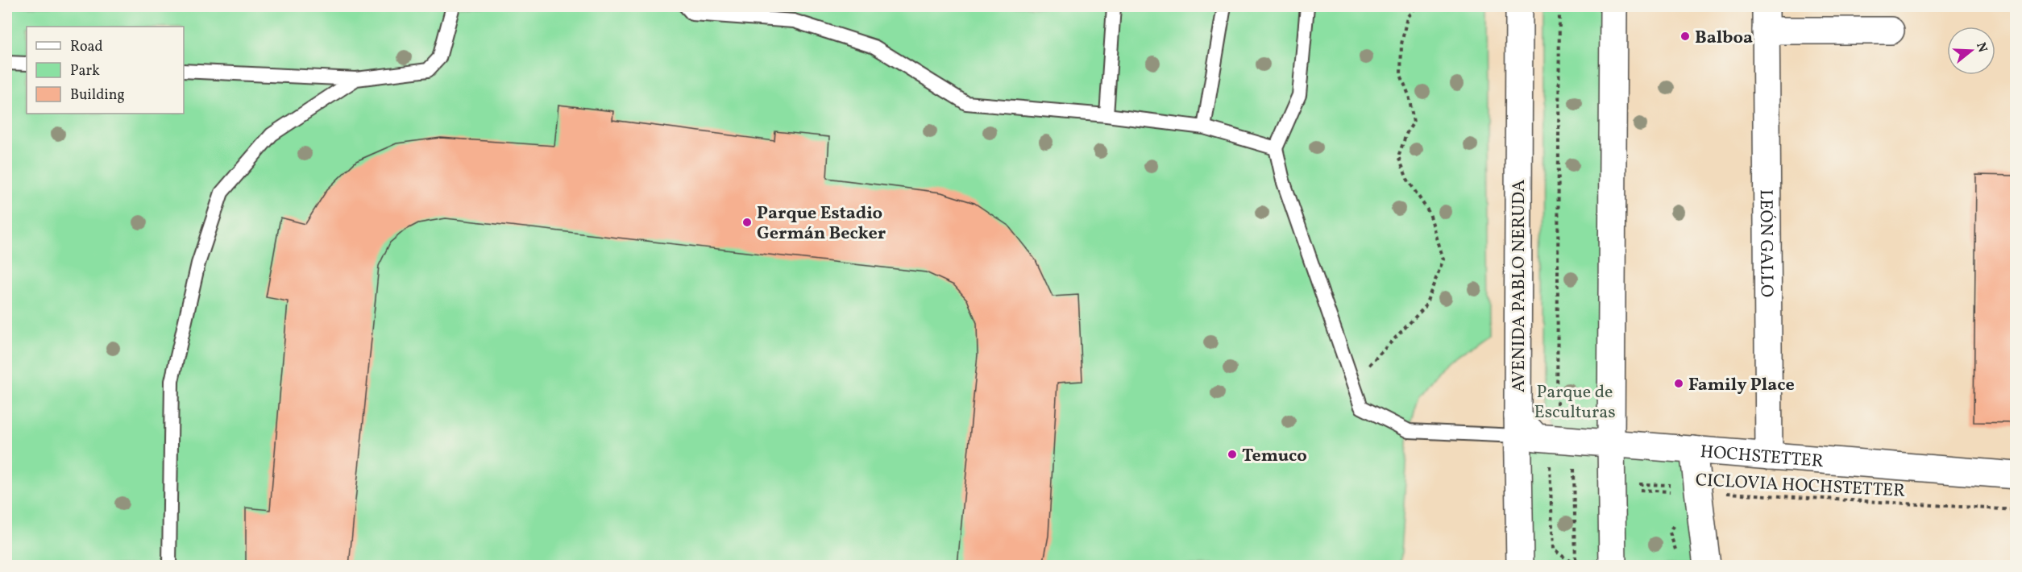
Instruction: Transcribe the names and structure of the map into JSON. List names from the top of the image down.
{
  "streets": {
    "main road": ["LEÓN GALLO", "AVENIDA PABLO NERUDA", "HOCHSTETTER"],
    "path": ["CICLOVIA HOCHSTETTER"]
  },
  "crossings": [
    ["LEÓN GALLO", "HOCHSTETTER"],
    ["AVENIDA PABLO NERUDA", "HOCHSTETTER"]
  ],
  "parks": ["Parque de Esculturas"],
  "places": [
    "Balboa",
    "Parque Estadio Germán Becker",
    "Family Place",
    "Temuco"
  ],
  "legend": ["Road", "Park", "Building"],
  "north": "right"
}
